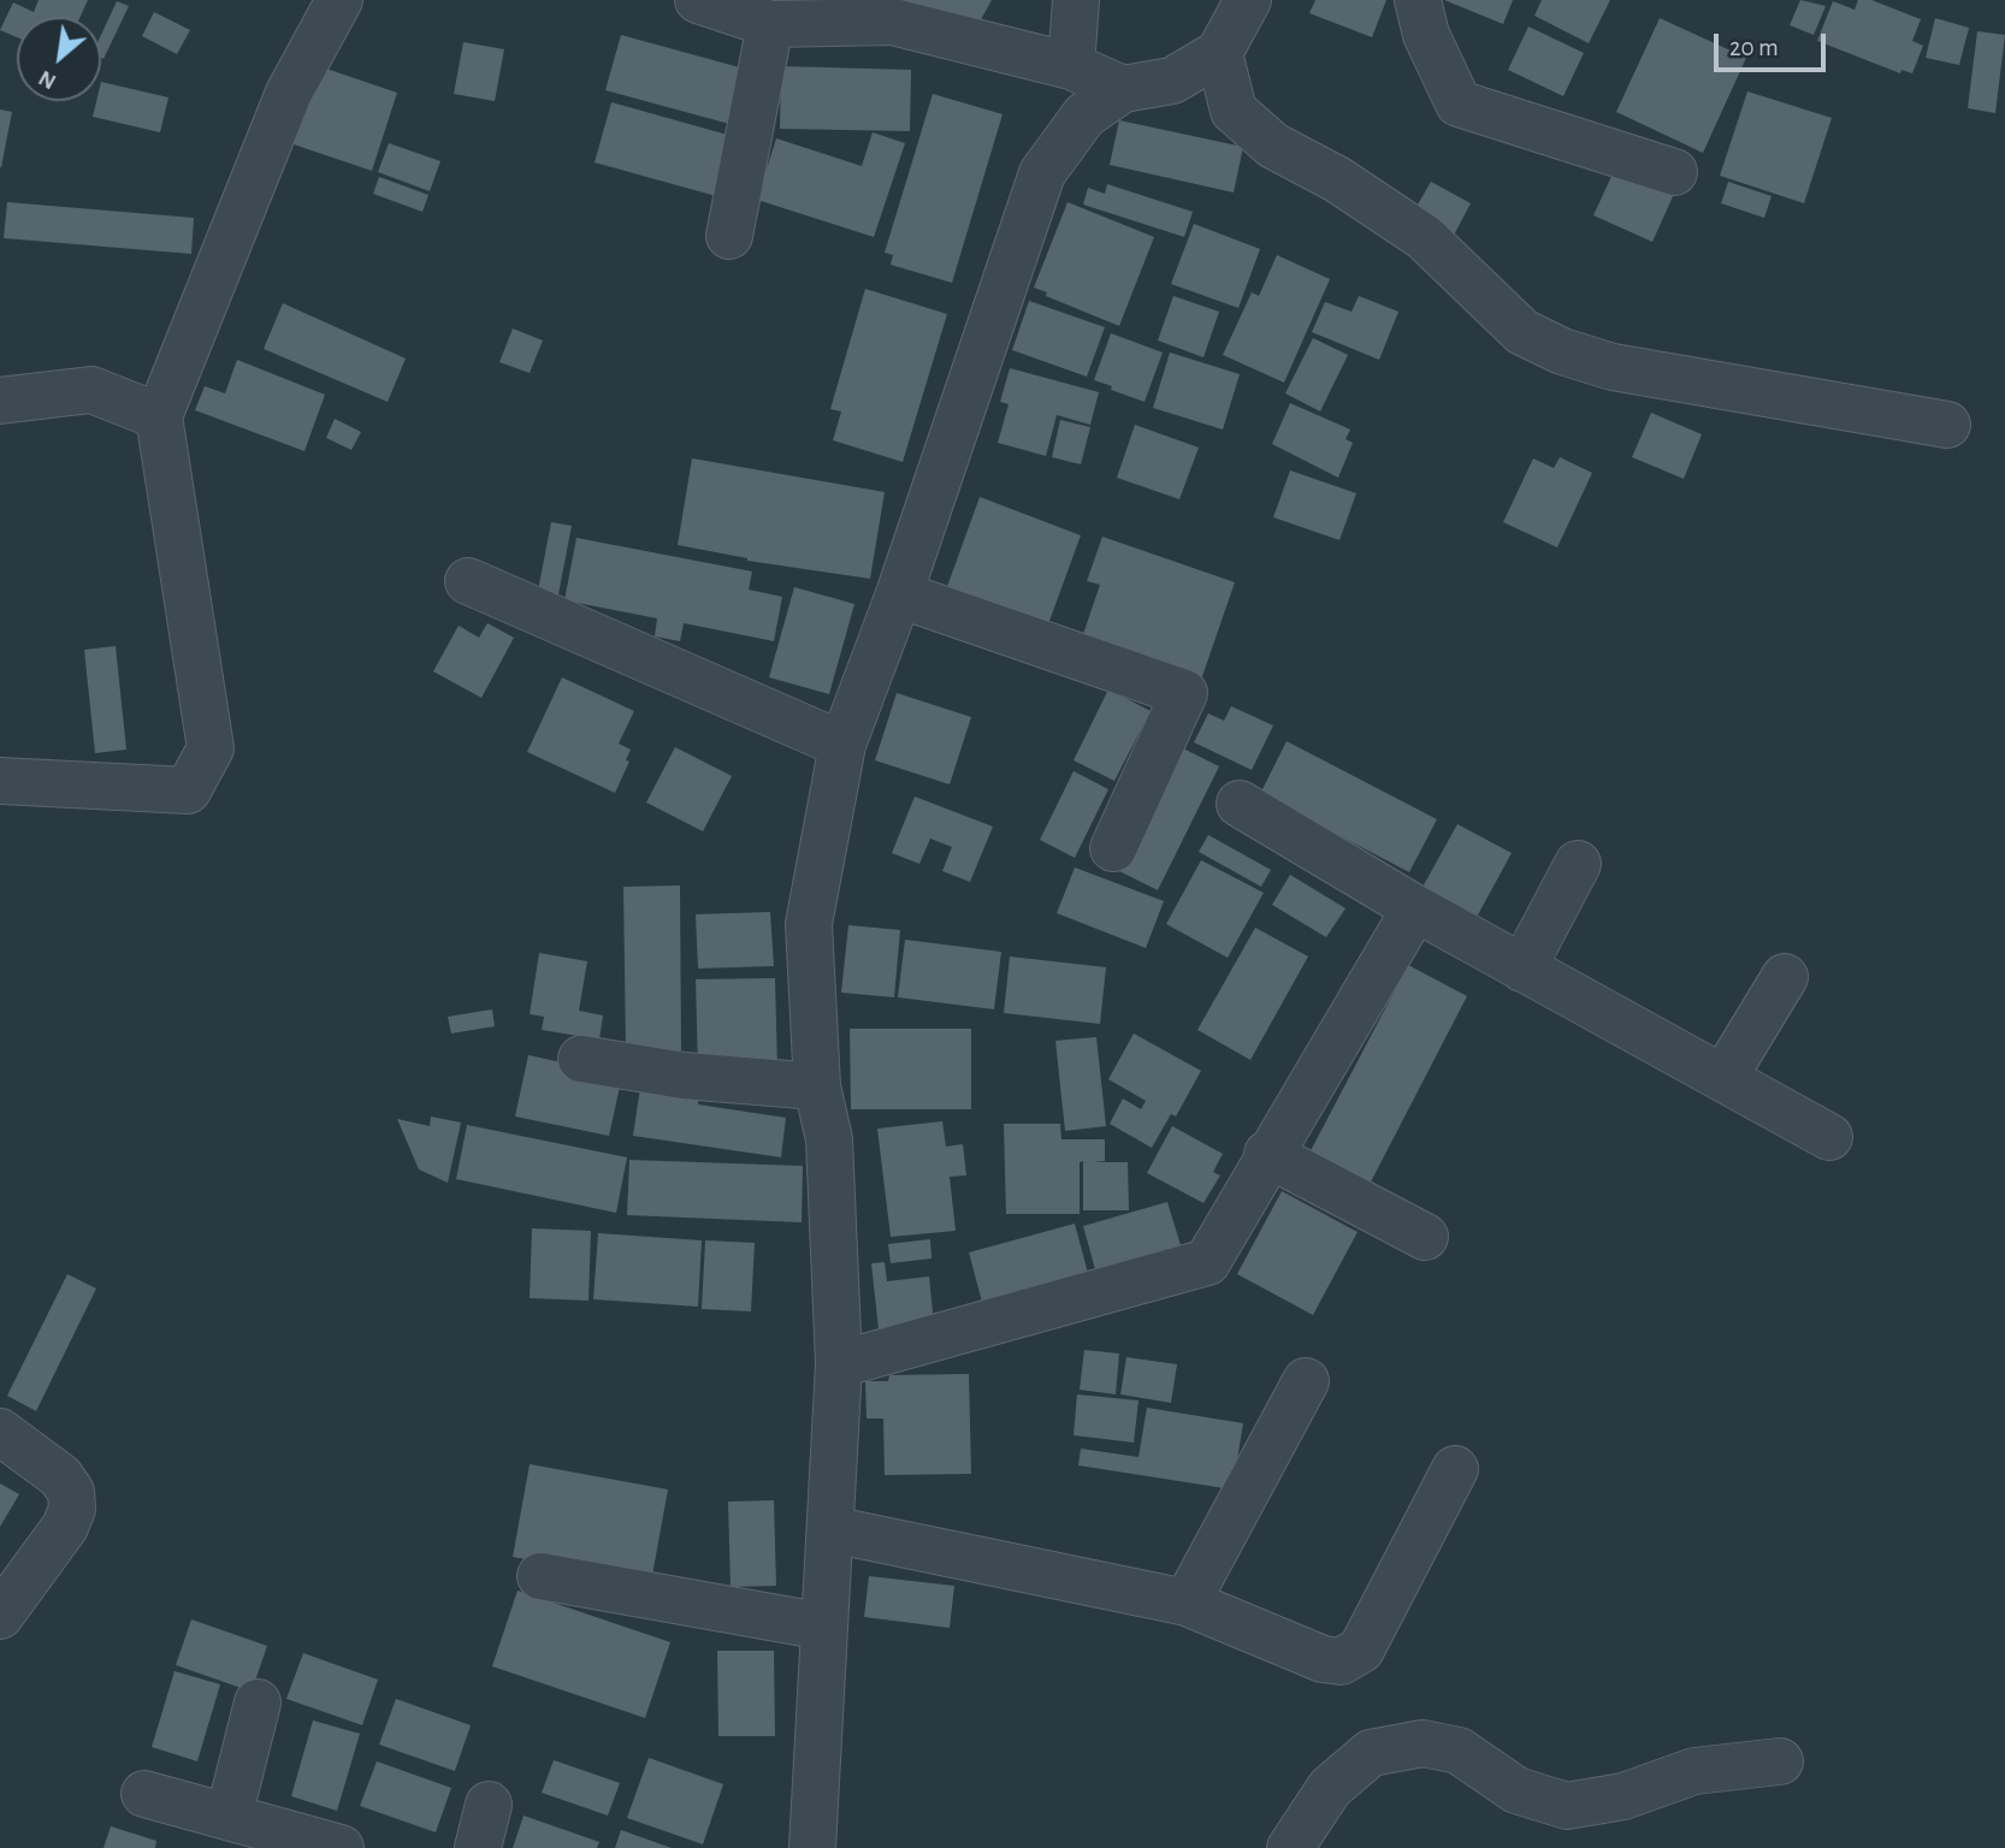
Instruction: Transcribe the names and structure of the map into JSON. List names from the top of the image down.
{
  "scale_bar": "20 m",
  "north": "bottom left"
}
